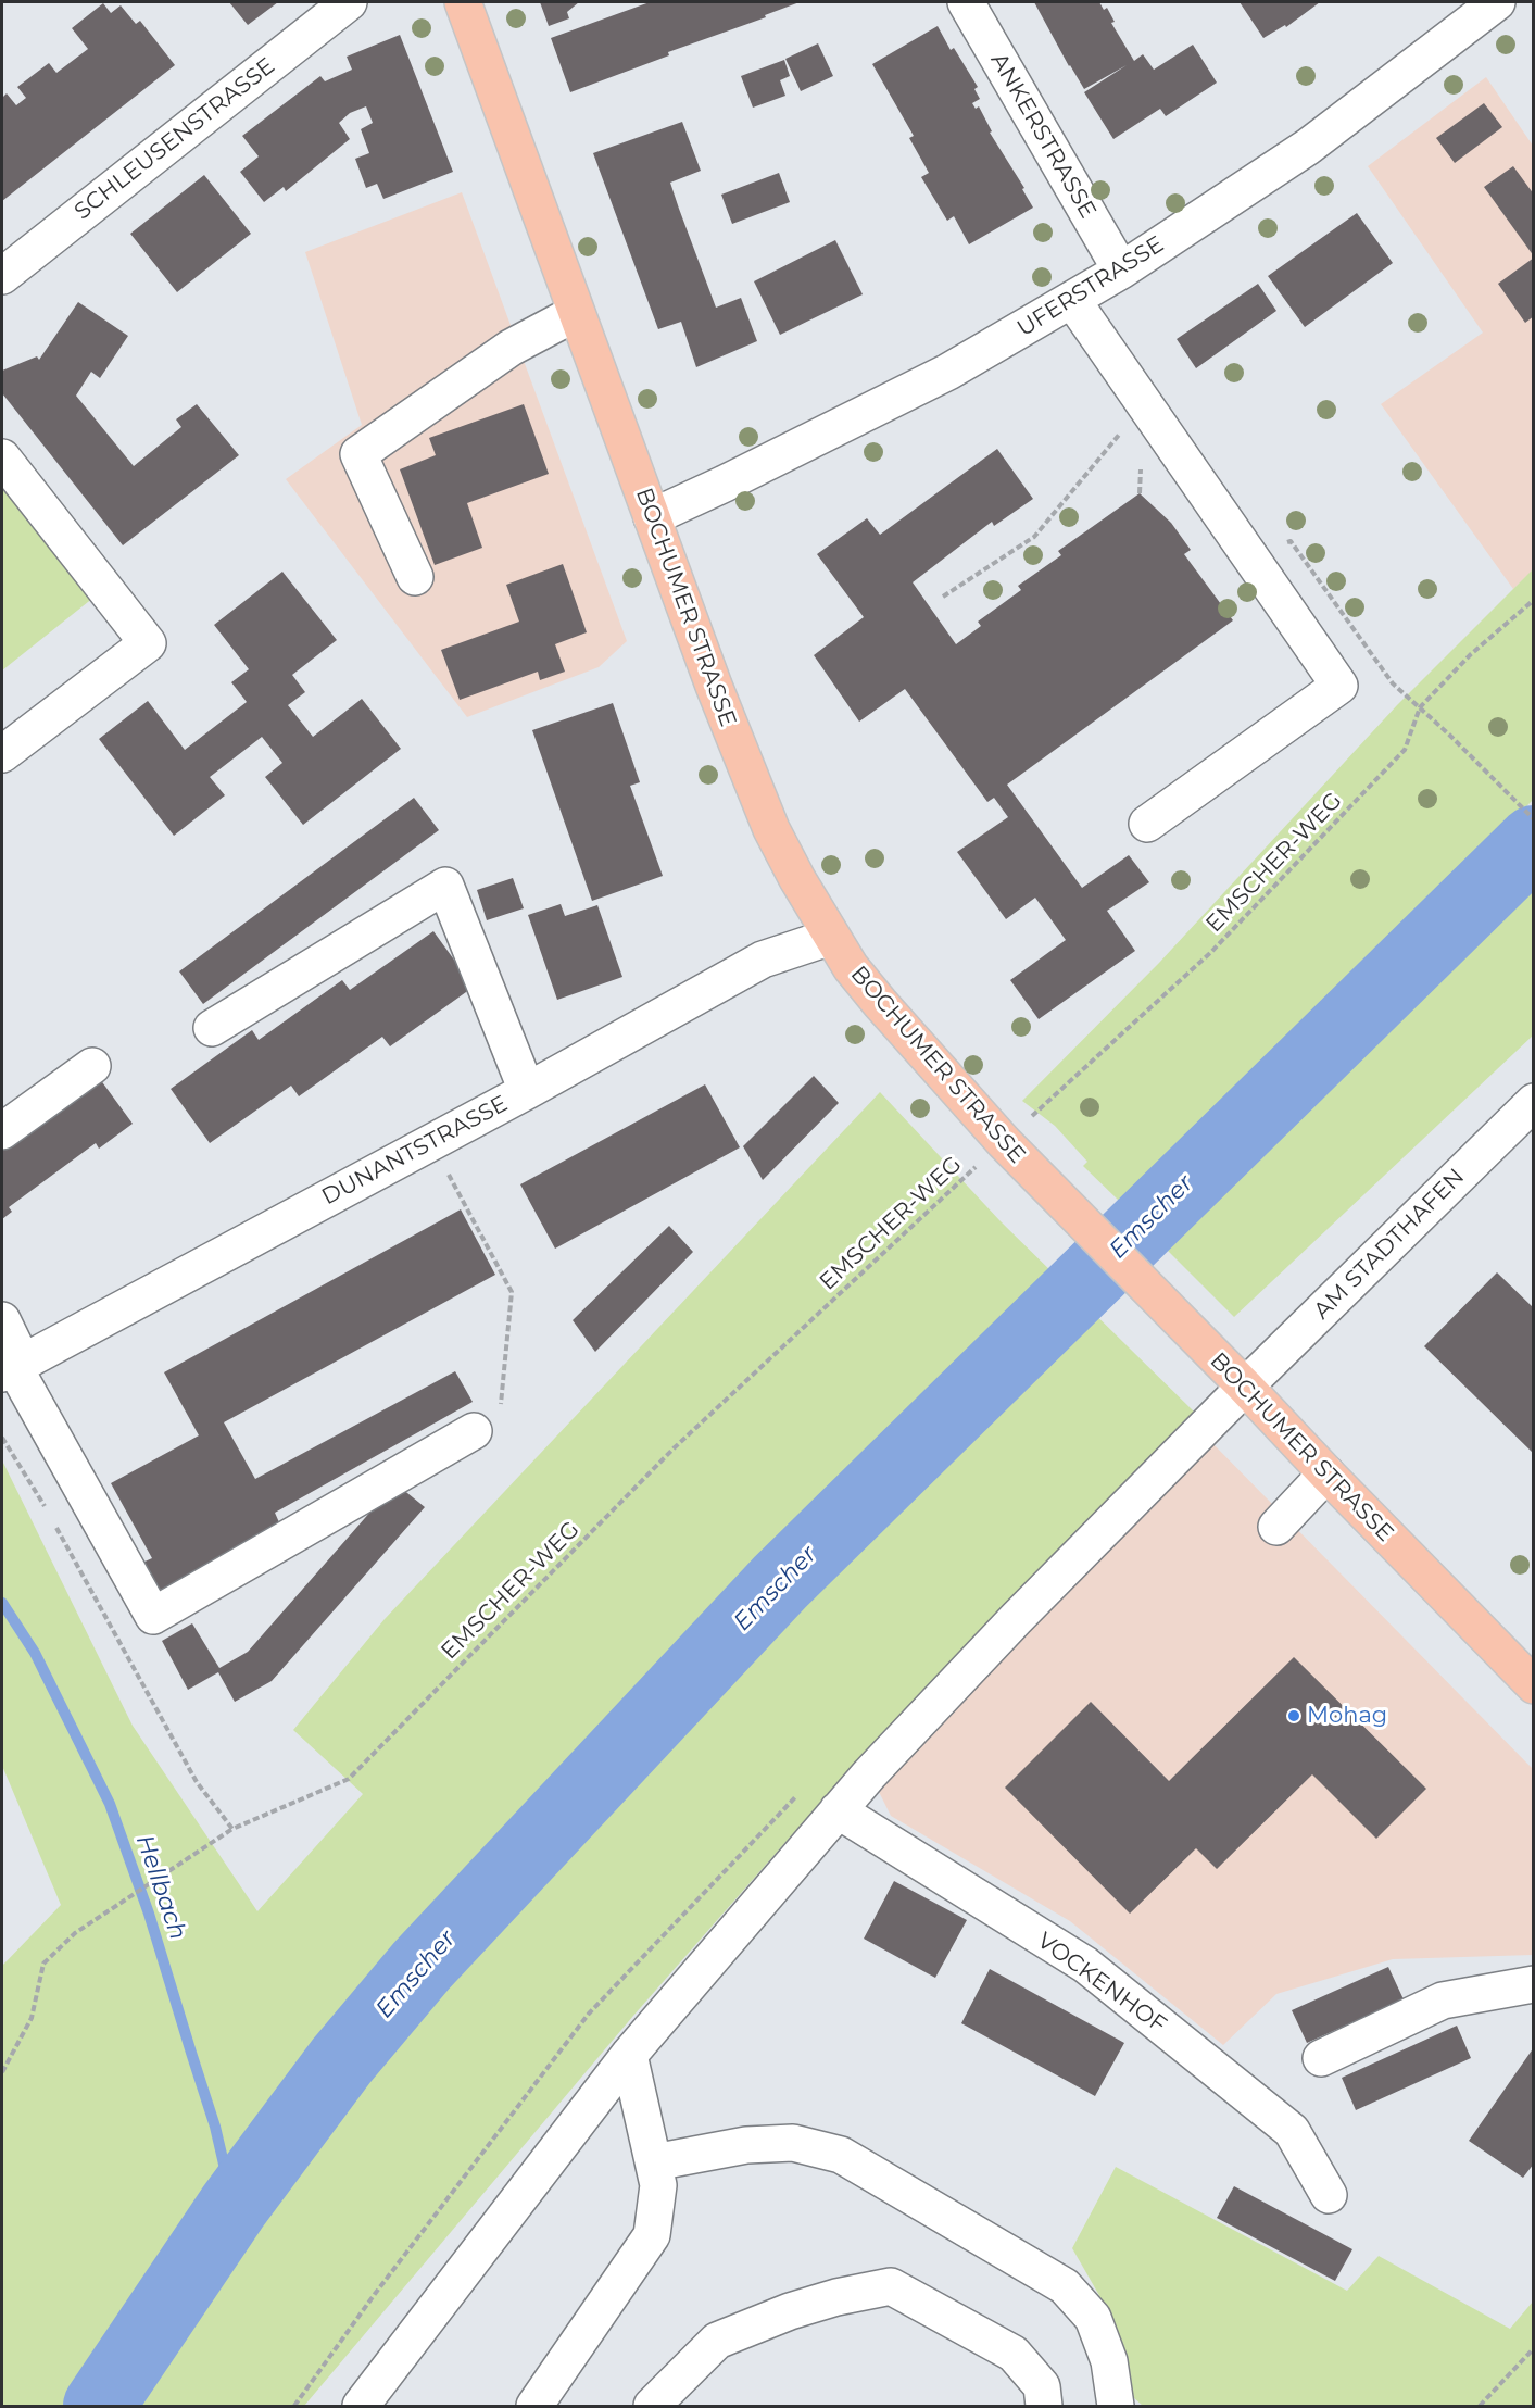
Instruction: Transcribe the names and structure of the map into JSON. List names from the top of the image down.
{
  "streets": {
    "main road": ["BOCHUMER STRASSE"],
    "street": [
      "ANKERSTRASSE",
      "SCHLEUSENSTRASSE",
      "UFERSTRASSE",
      "DUNANTSTRASSE",
      "AM STADTHAFEN",
      "VOCKENHOF"
    ],
    "path": ["EMSCHER-WEG"]
  },
  "crossings": [
    ["ANKERSTRASSE", "UFERSTRASSE"],
    ["UFERSTRASSE", "BOCHUMER STRASSE"],
    ["BOCHUMER STRASSE", "EMSCHER-WEG"],
    ["BOCHUMER STRASSE", "DUNANTSTRASSE"],
    ["BOCHUMER STRASSE", "AM STADTHAFEN"],
    ["AM STADTHAFEN", "VOCKENHOF"]
  ],
  "water": ["Emscher", "Hellbach"],
  "places": ["Mohag"]
}
